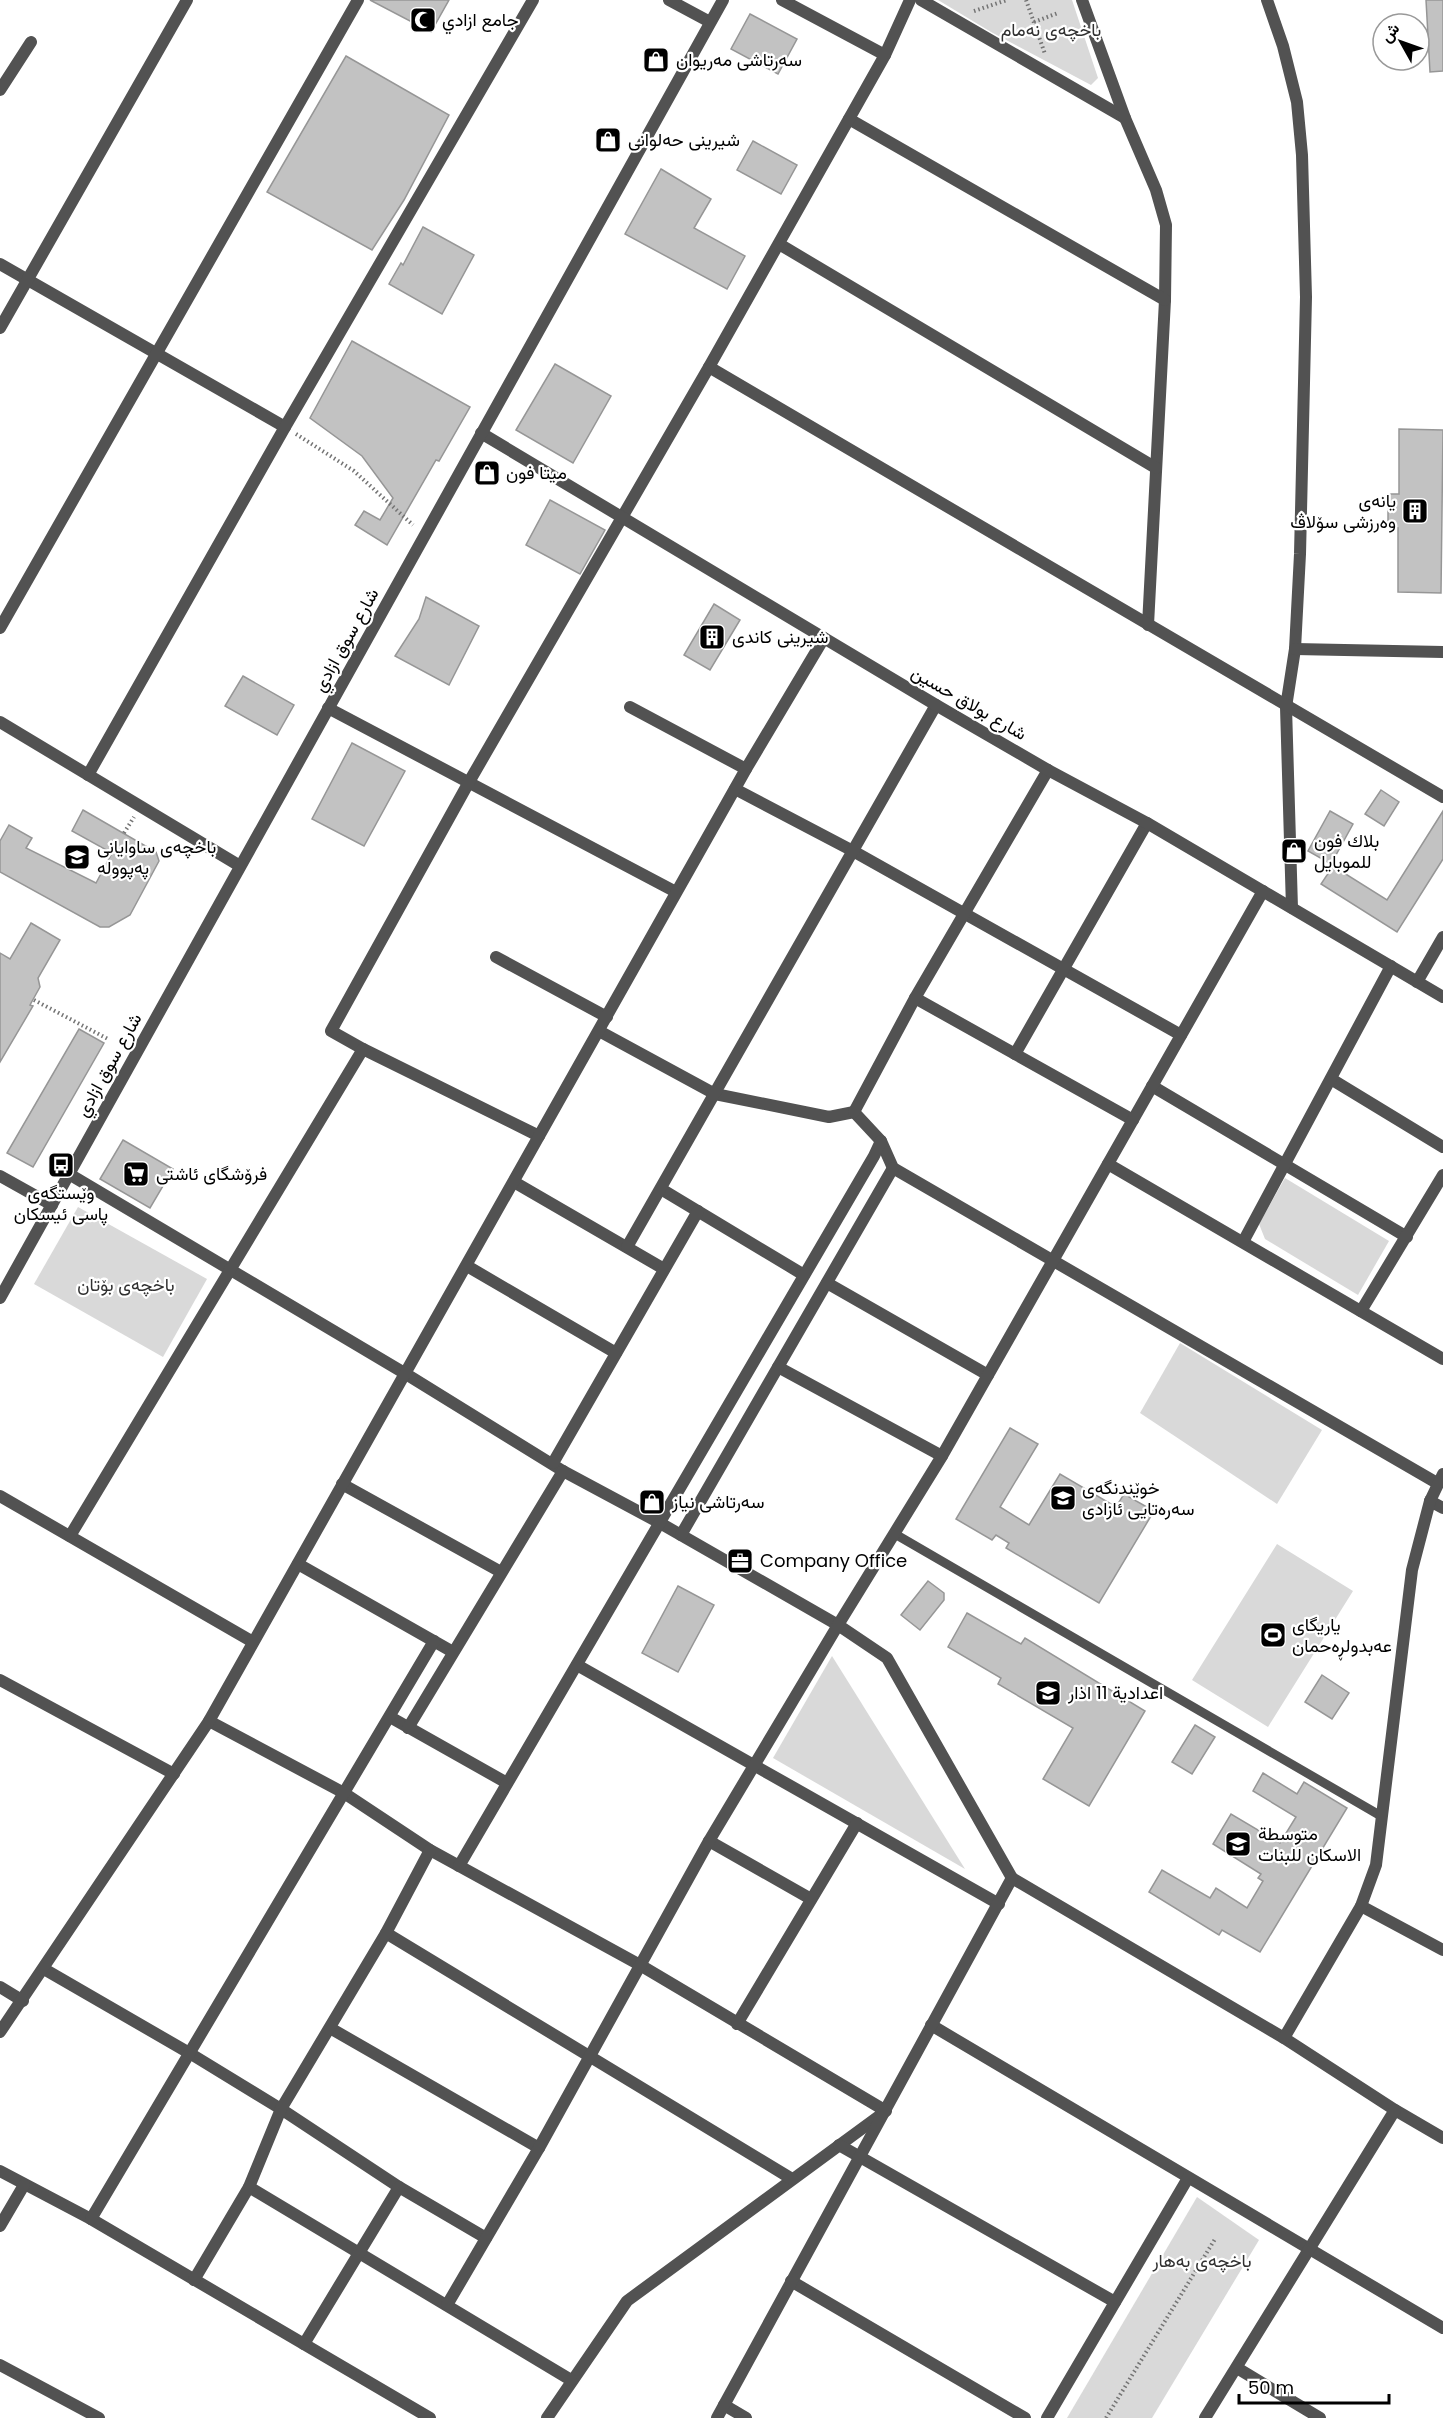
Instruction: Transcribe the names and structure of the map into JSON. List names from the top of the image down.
{
  "streets": {
    "street": ["شارع سوق ازادي", "شارع بولاق حسين"]
  },
  "crossings": [
    ["شارع سوق ازادي", "شارع بولاق حسين"]
  ],
  "parks": ["باخچەی نەمام", "باخچەی بۆتان", "باخچەی بەهار"],
  "places": {
    "mosque": ["جامع ازادي"],
    "shop": [
      "سەرتاشی مەریوان",
      "شیرینی حەلوانی",
      "ميتا فون",
      "بلاك فون للموبايل",
      "سەرتاشی نیاز"
    ],
    "building": ["یانەی وەرزشی سۆلاڤ", "شیرینی کاندی"],
    "school or university": [
      "باخچەی ساوایانی پەپوولە",
      "خوێندنگەی سەرەتایی ئازادی",
      "اعدادية 11 اذار",
      "متوسطة الاسكان للبنات"
    ],
    "bus stop": ["وێستگەی پاسی ئیسکان"],
    "supermarket": ["فرۆشگای ئاشتی"],
    "office": ["Company Office"],
    "sports": ["یاریگای عەبدولڕەحمان"]
  },
  "scale_bar": "50 m",
  "north": "top left"
}
